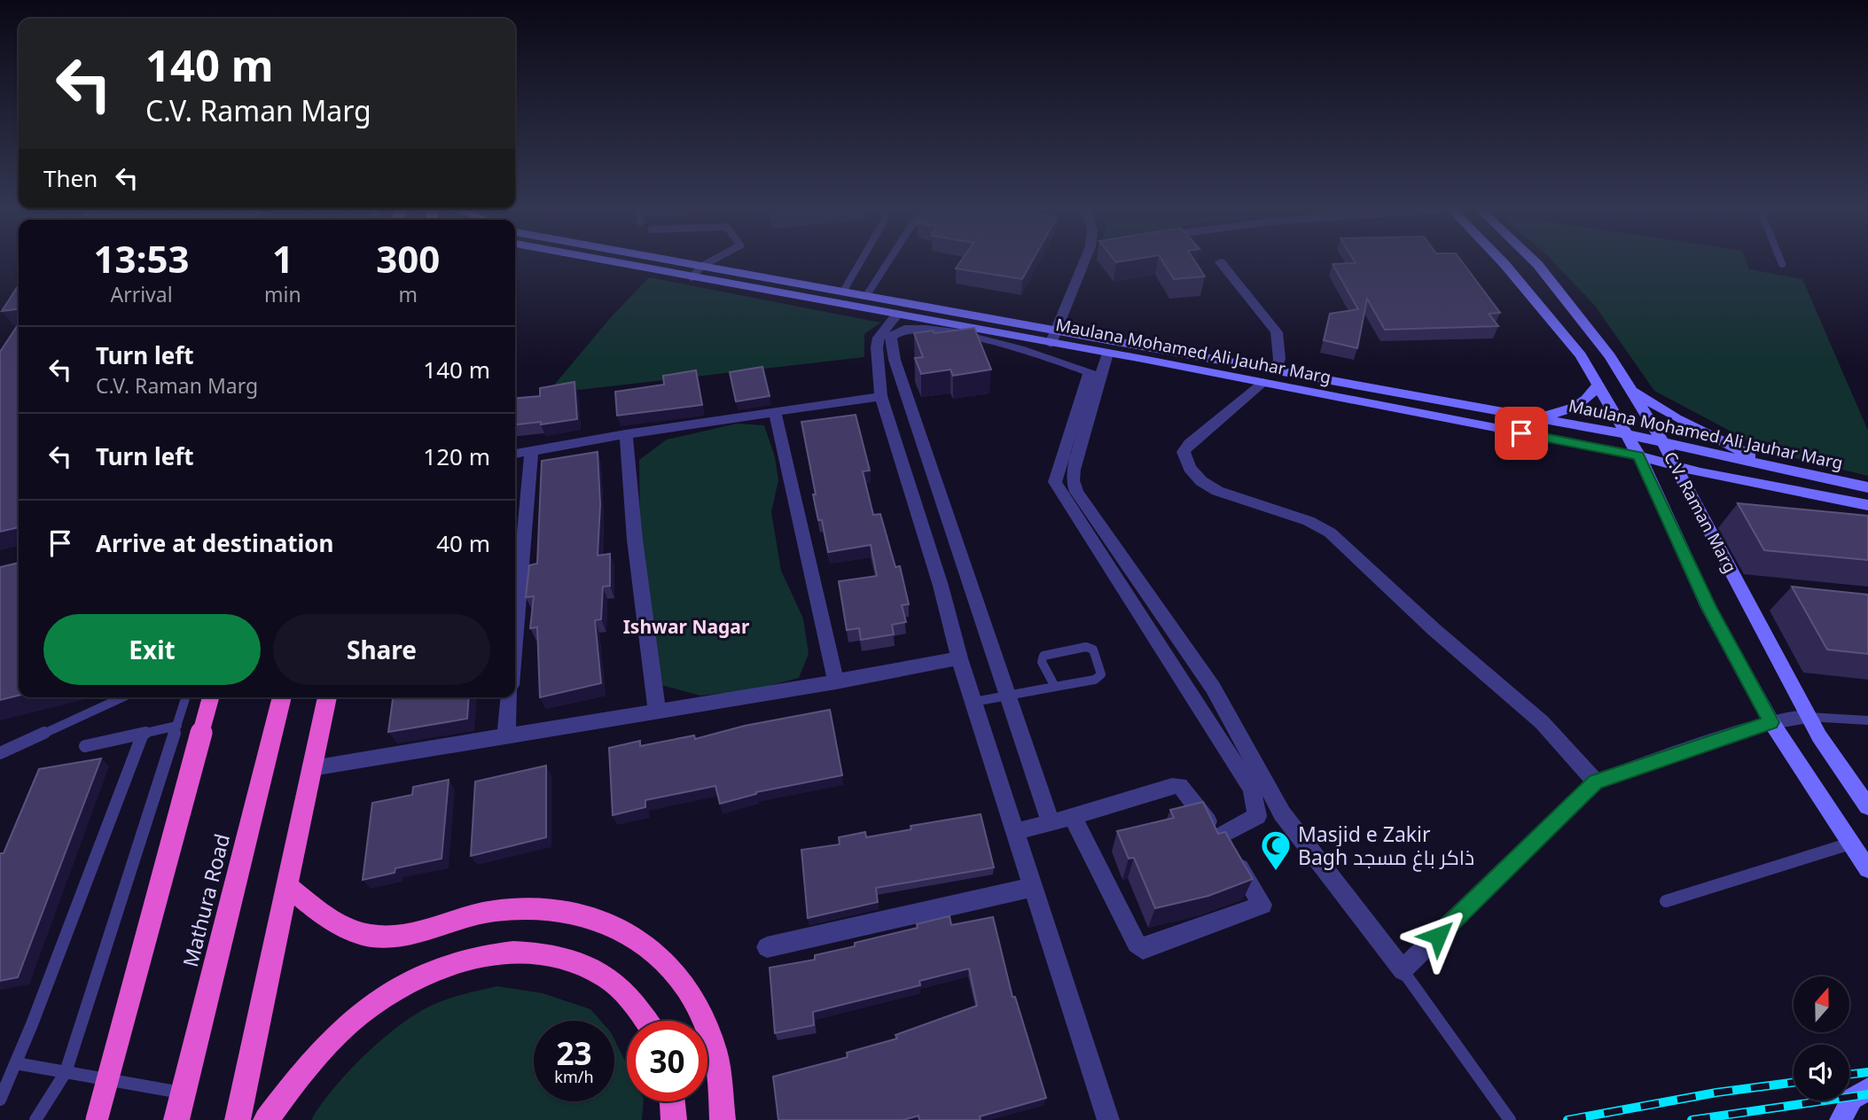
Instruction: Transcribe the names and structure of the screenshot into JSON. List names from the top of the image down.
{
  "streets": {
    "highway": ["Mathura Road"],
    "main road": ["Maulana Mohamed Ali Jauhar Marg", "C.V. Raman Marg"]
  },
  "crossings": [
    ["Maulana Mohamed Ali Jauhar Marg", "C.V. Raman Marg"]
  ],
  "districts": ["Ishwar Nagar"],
  "places": {
    "mosque": ["Masjid e Zakir Bagh ذاکر باغ مسجد"]
  },
  "north": "top",
  "page": {
    "turn": ["140 m", "C.V. Raman Marg"],
    "then": "Then",
    "eta": [
      "13:53",
      "Arrival",
      "1",
      "min",
      "300",
      "m"
    ],
    "list": [
      {
        "name": "Turn left",
        "note": "C.V. Raman Marg",
        "value": "140 m"
      },
      {
        "name": "Turn left",
        "value": "120 m"
      },
      {
        "name": "Arrive at destination",
        "value": "40 m"
      }
    ],
    "buttons": ["Exit", "Share"],
    "speed": "23 km/h",
    "limit": "30"
  }
}
